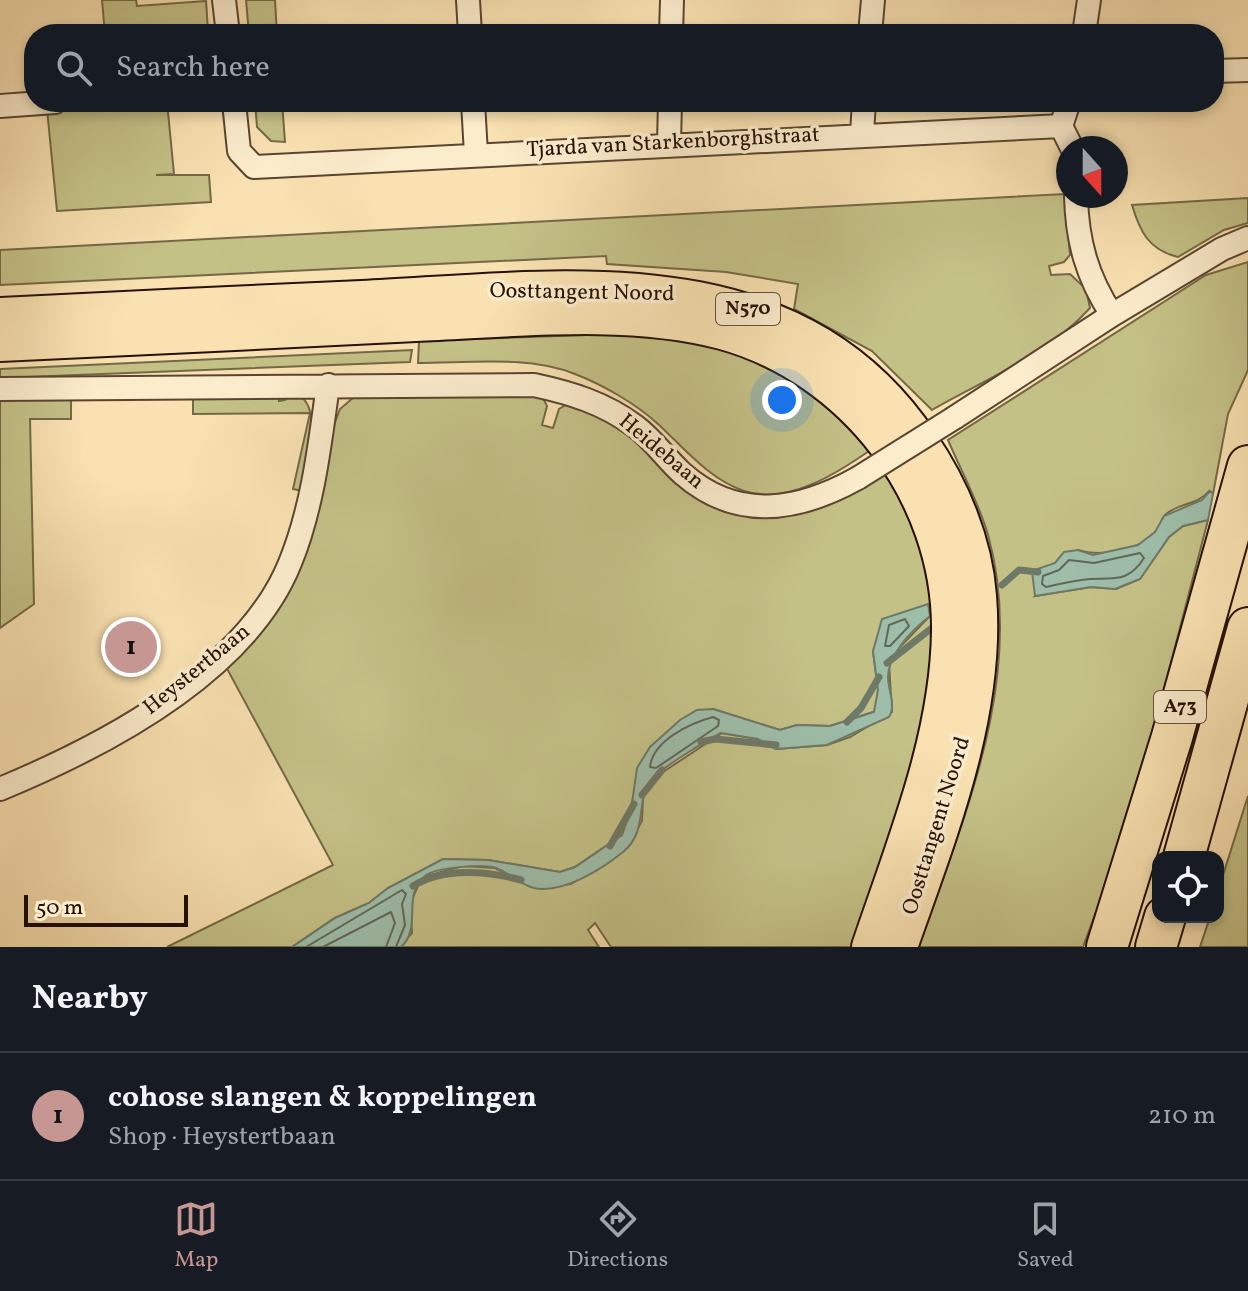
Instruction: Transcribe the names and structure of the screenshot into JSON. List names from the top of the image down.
{
  "streets": {
    "highway": ["A73"],
    "main road": ["Oosttangent Noord", "N570"],
    "street": ["Tjarda van Starkenborghstraat", "Heidebaan", "Heystertbaan"]
  },
  "crossings": [
    ["Heidebaan", "Heystertbaan"]
  ],
  "scale_bar": "50 m",
  "north": "bottom",
  "page": {
    "search": "Search here",
    "pins": "1",
    "scale": "50 m",
    "heading": "Nearby",
    "list": [
      {
        "mark": "1",
        "name": "cohose slangen & koppelingen",
        "note": "Shop · Heystertbaan",
        "value": "210 m"
      }
    ],
    "nav": ["Map", "Directions", "Saved"]
  }
}
